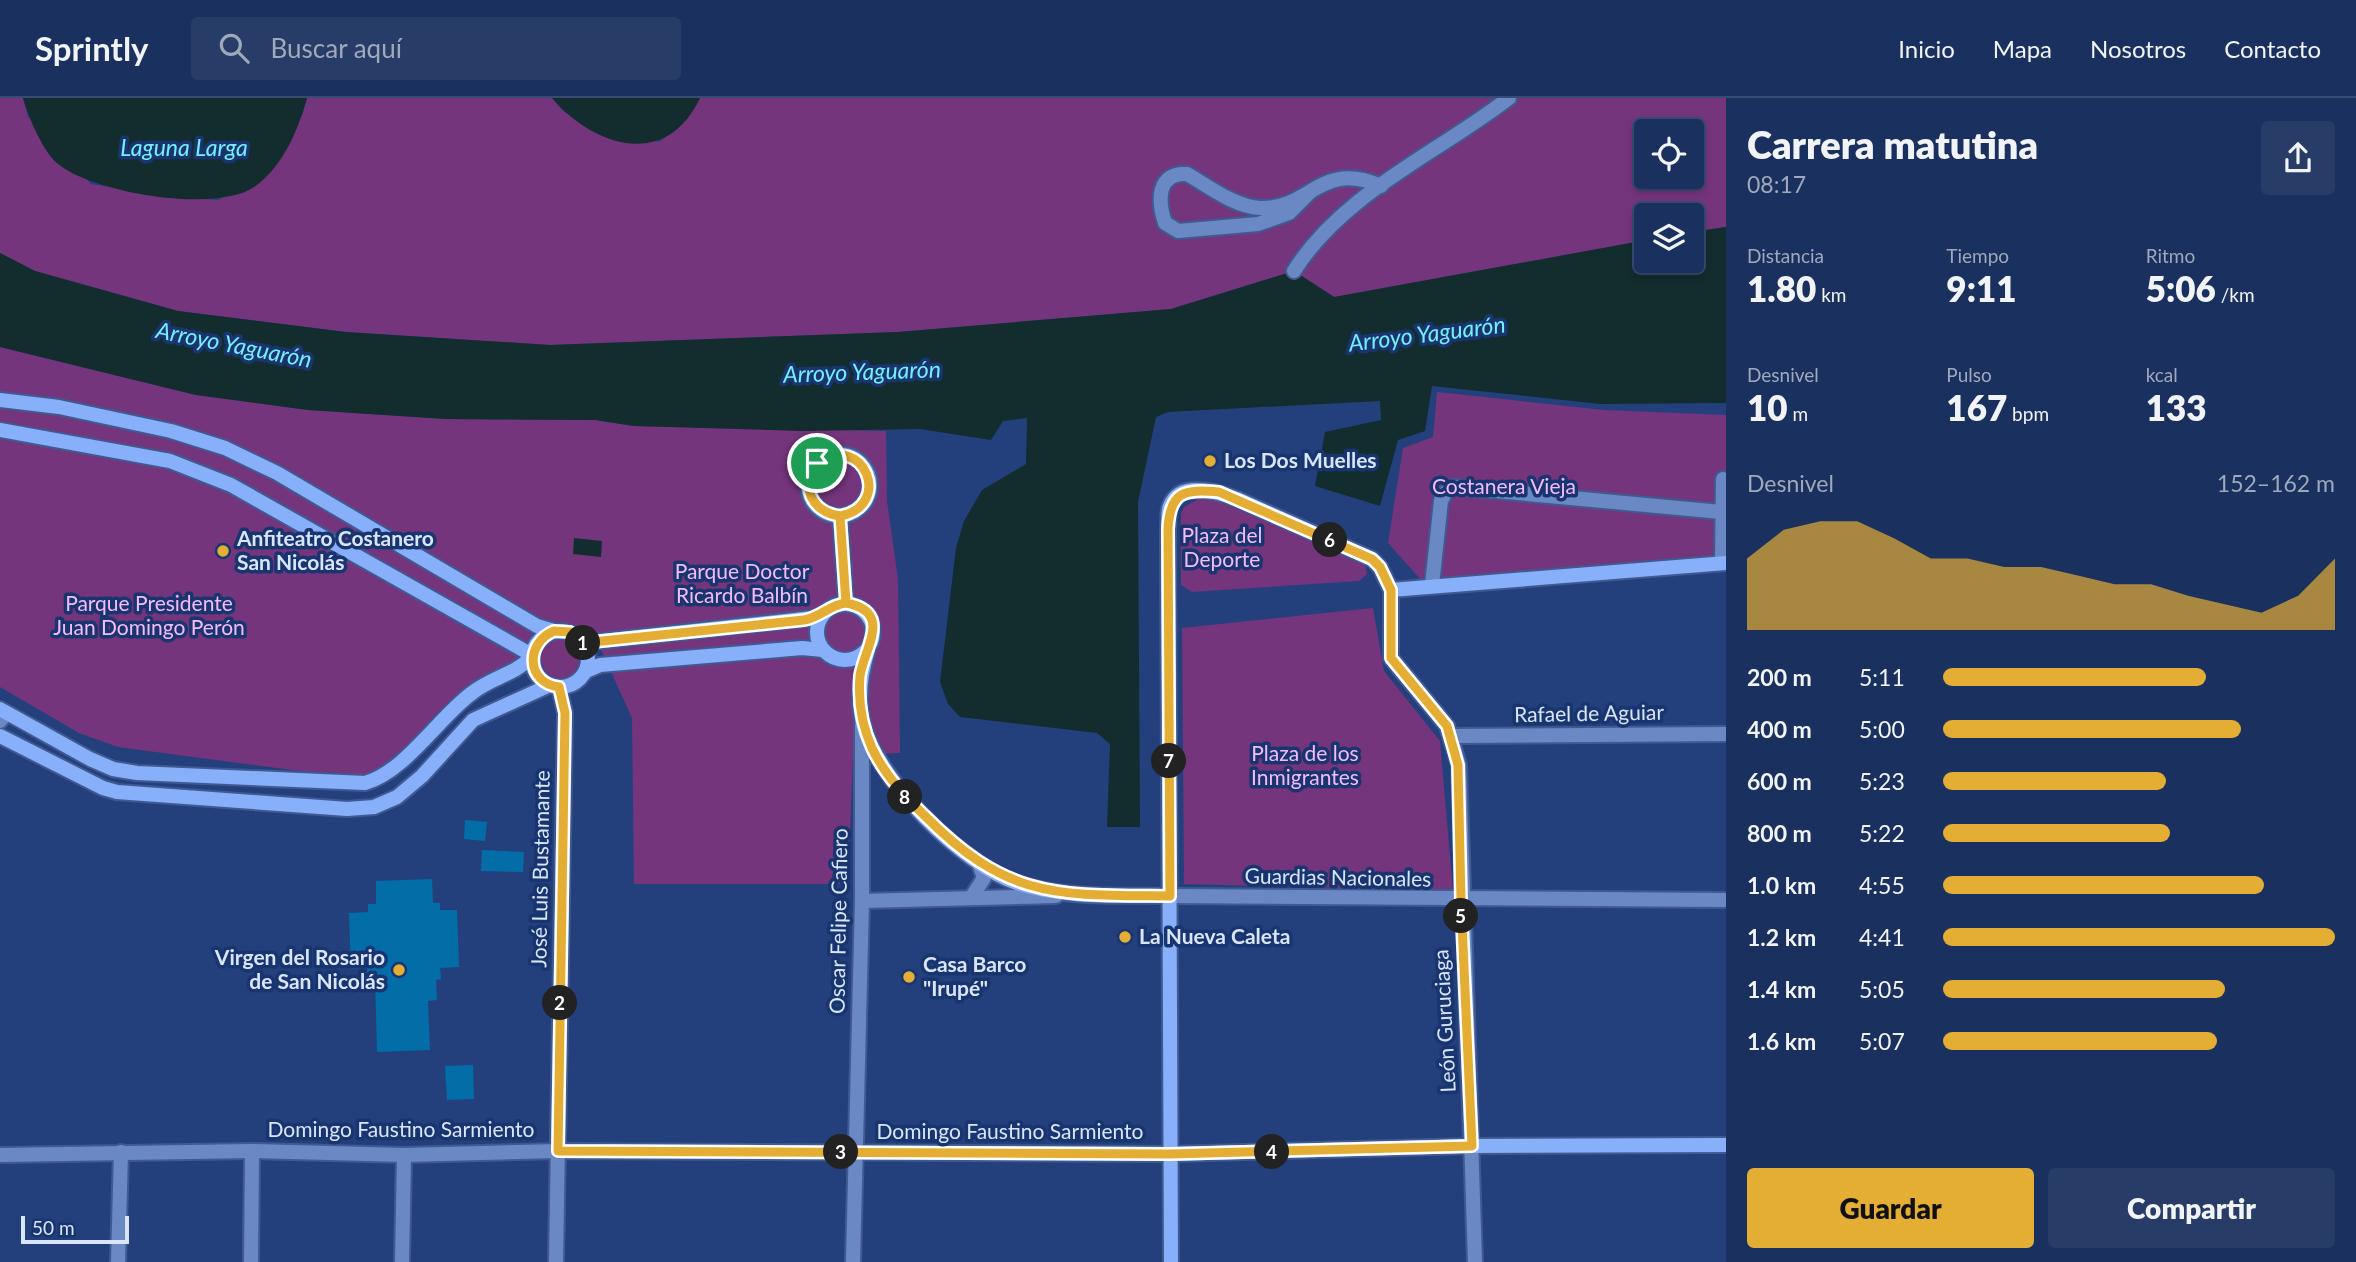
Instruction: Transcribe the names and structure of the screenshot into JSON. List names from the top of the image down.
{
  "streets": {
    "main road": ["Guardias Nacionales", "Oscar Felipe Cafiero", "Domingo Faustino Sarmiento"],
    "street": ["Rafael de Aguiar", "José Luis Bustamante", "León Guruciaga"]
  },
  "crossings": [
    ["Rafael de Aguiar", "León Guruciaga"],
    ["José Luis Bustamante", "Domingo Faustino Sarmiento"],
    ["Guardias Nacionales", "Oscar Felipe Cafiero"],
    ["Guardias Nacionales", "León Guruciaga"],
    ["Oscar Felipe Cafiero", "Domingo Faustino Sarmiento"],
    ["León Guruciaga", "Domingo Faustino Sarmiento"]
  ],
  "water": ["Laguna Larga", "Arroyo Yaguarón"],
  "parks": [
    "Costanera Vieja",
    "Plaza del Deporte",
    "Parque Doctor Ricardo Balbín",
    "Parque Presidente Juan Domingo Perón",
    "Plaza de los Inmigrantes"
  ],
  "places": [
    "Los Dos Muelles",
    "Anfiteatro Costanero San Nicolás",
    "La Nueva Caleta",
    "Virgen del Rosario de San Nicolás",
    "Casa Barco \"Irupé\""
  ],
  "scale_bar": "50 m",
  "page": {
    "header": "Sprintly",
    "search": "Buscar aquí",
    "nav": [
      "Inicio",
      "Mapa",
      "Nosotros",
      "Contacto"
    ],
    "heading": ["Carrera matutina", "08:17"],
    "stats": [
      ["Distancia", "1.80 km"],
      ["Tiempo", "9:11"],
      ["Ritmo", "5:06 /km"],
      ["Desnivel", "10 m"],
      ["Pulso", "167 bpm"],
      ["kcal", "133"]
    ],
    "chart": ["Desnivel", "152–162 m"],
    "pins": [
      "6",
      "1",
      "7",
      "8",
      "5",
      "2",
      "3",
      "4"
    ],
    "list": [
      {
        "name": "200 m",
        "note": "5:11"
      },
      {
        "name": "400 m",
        "note": "5:00"
      },
      {
        "name": "600 m",
        "note": "5:23"
      },
      {
        "name": "800 m",
        "note": "5:22"
      },
      {
        "name": "1.0 km",
        "note": "4:55"
      },
      {
        "name": "1.2 km",
        "note": "4:41"
      },
      {
        "name": "1.4 km",
        "note": "5:05"
      },
      {
        "name": "1.6 km",
        "note": "5:07"
      }
    ],
    "buttons": ["Guardar", "Compartir"],
    "scale": "50 m"
  }
}
